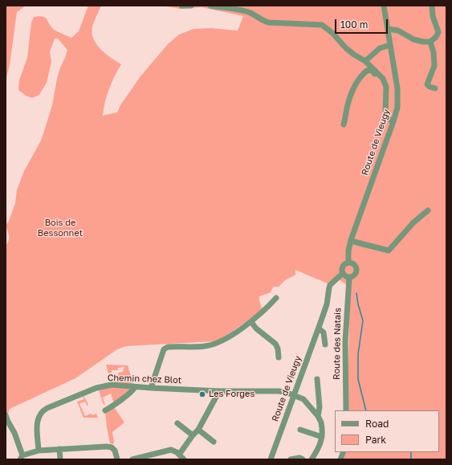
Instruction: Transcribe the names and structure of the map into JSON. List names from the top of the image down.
{
  "streets": {
    "street": ["Route de Vieugy", "Route des Natais", "Chemin chez Blot"]
  },
  "crossings": [
    ["Route de Vieugy", "Route des Natais"],
    ["Route de Vieugy", "Chemin chez Blot"]
  ],
  "parks": ["Bois de Bessonnet"],
  "places": ["Les Forges"],
  "legend": ["Road", "Park"],
  "scale_bar": "100 m"
}
